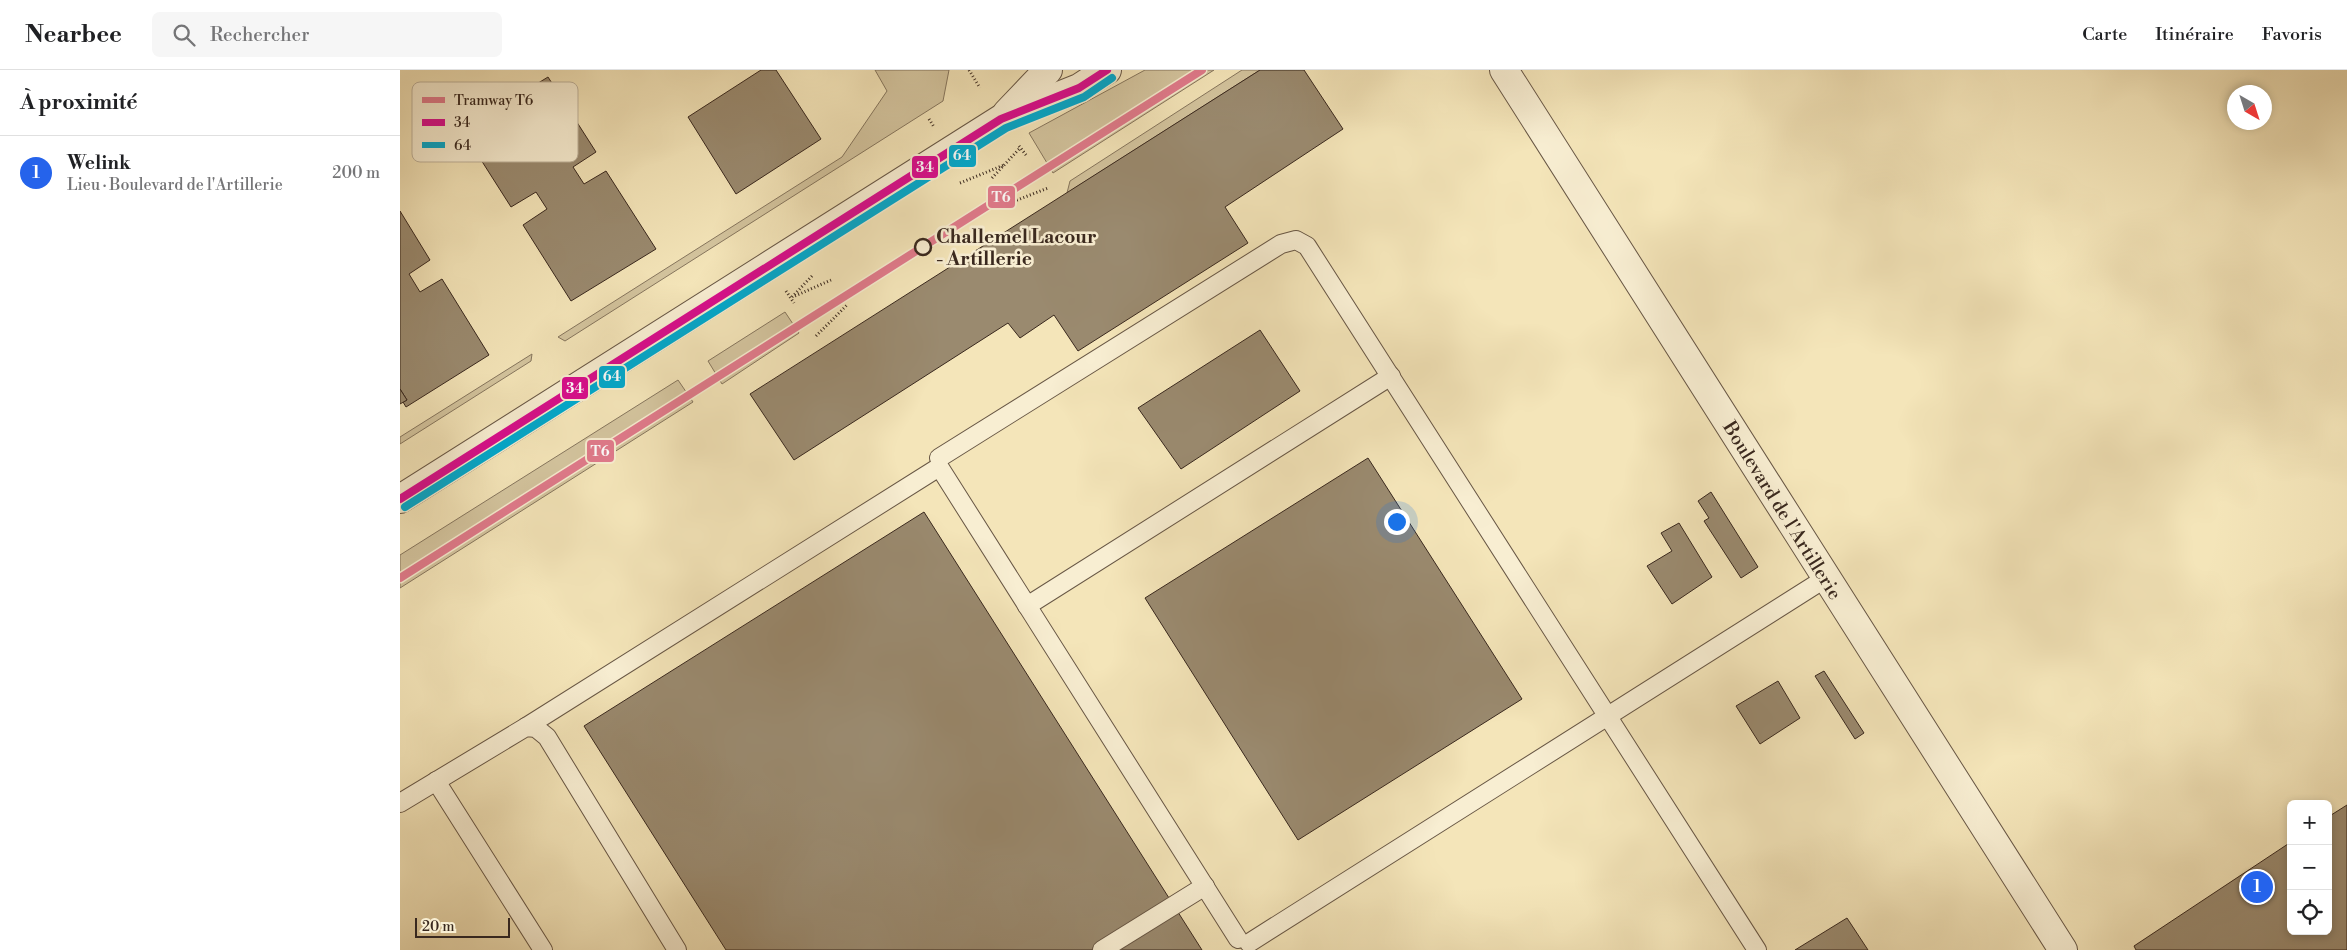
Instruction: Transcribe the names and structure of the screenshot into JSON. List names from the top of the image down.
{
  "streets": {
    "street": ["Boulevard de l'Artillerie"]
  },
  "places": ["Challemel Lacour - Artillerie"],
  "lines": ["tram line T6", "transit line 34", "transit line 64"],
  "legend": ["Tramway T6", "34", "64"],
  "scale_bar": "20 m",
  "north": "bottom right",
  "page": {
    "header": "Nearbee",
    "search": "Rechercher",
    "nav": ["Carte", "Itinéraire", "Favoris"],
    "heading": "À proximité",
    "list": [
      {
        "mark": "1",
        "name": "Welink",
        "note": "Lieu · Boulevard de l'Artillerie",
        "value": "200 m"
      }
    ],
    "map_buttons": ["+", "−"],
    "pins": "1",
    "scale": "20 m"
  }
}
